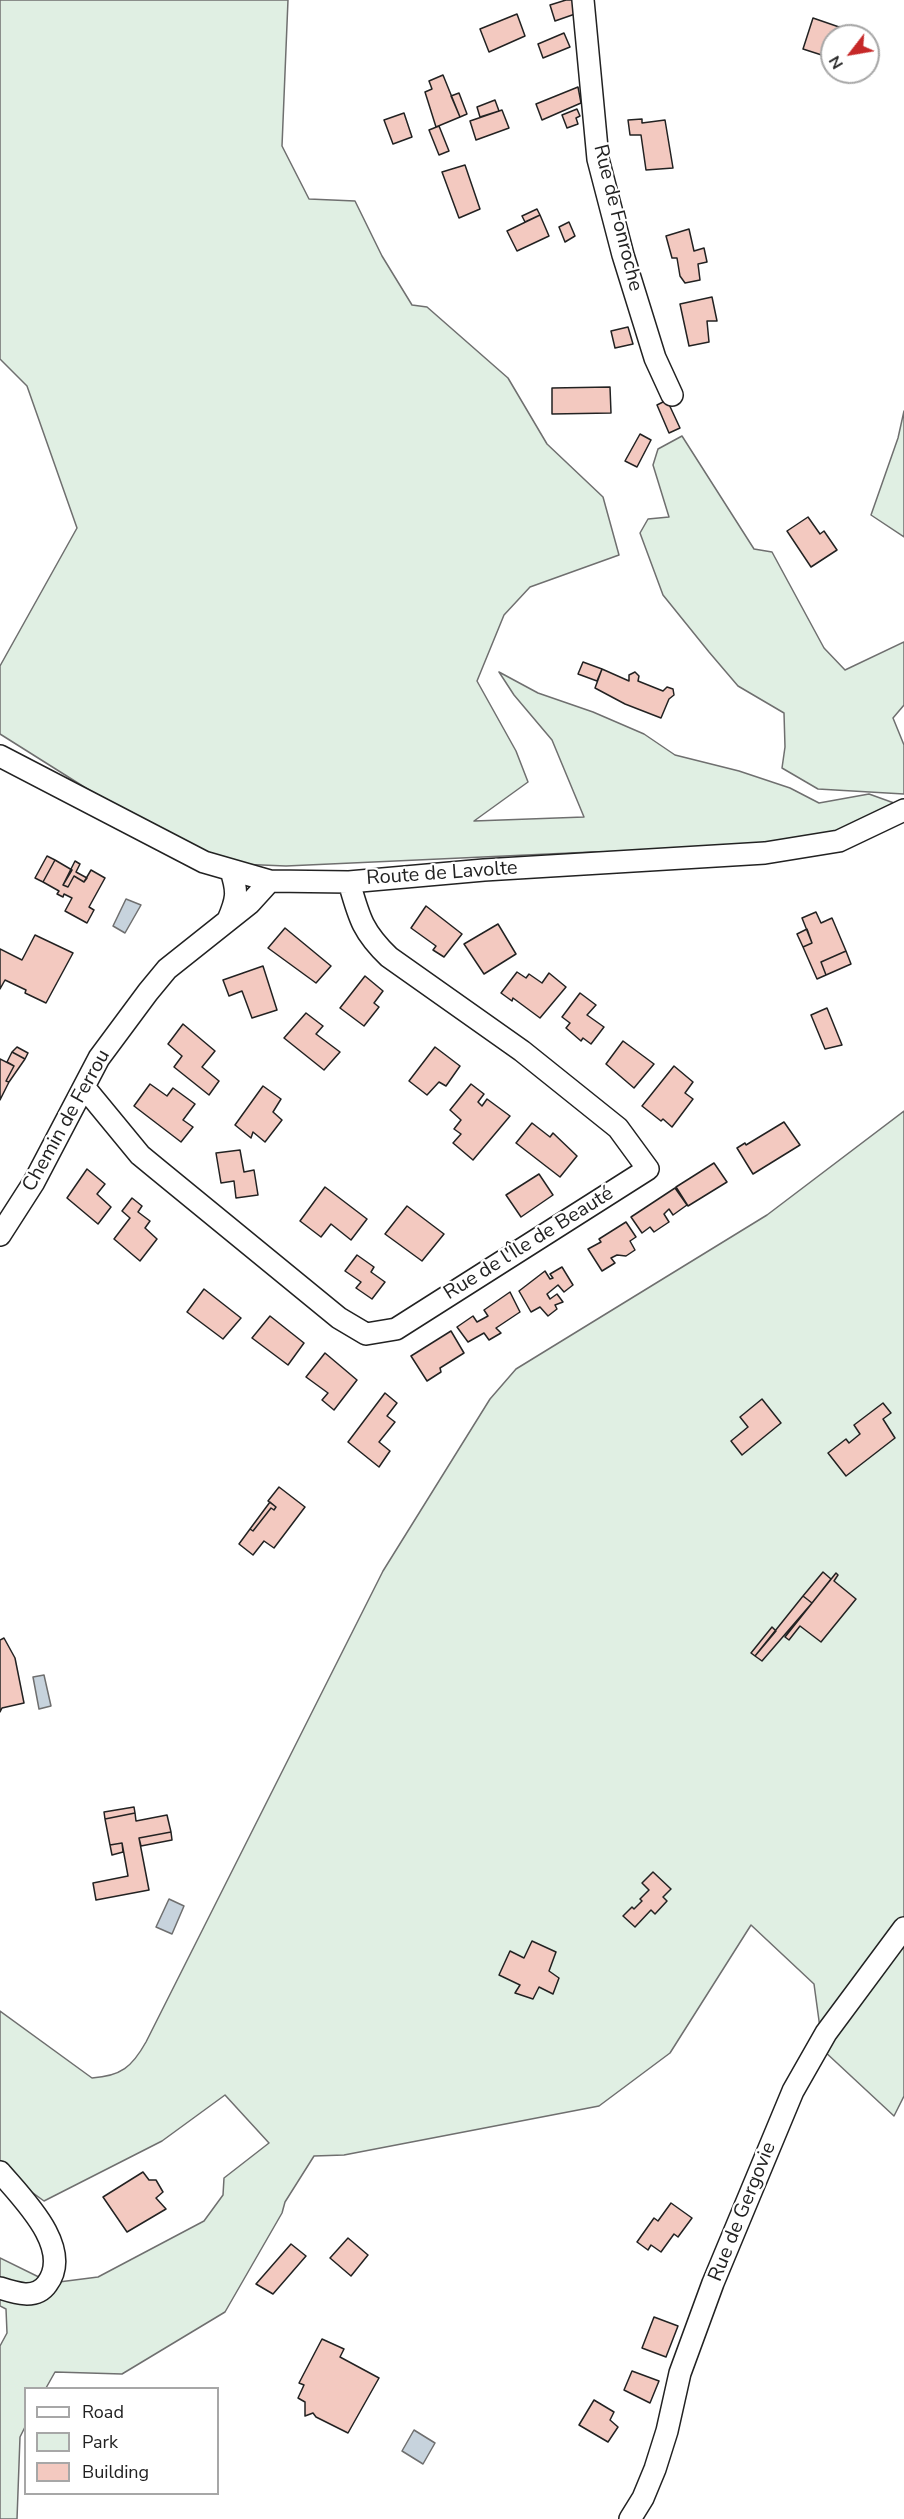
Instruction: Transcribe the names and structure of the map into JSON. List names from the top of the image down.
{
  "streets": {
    "street": [
      "Rue de Fonroche",
      "Route de Lavolte",
      "Chemin de Ferrou",
      "Rue de l'Île de Beauté",
      "Rue de Gergovie"
    ]
  },
  "crossings": [
    ["Route de Lavolte", "Chemin de Ferrou"],
    ["Route de Lavolte", "Rue de l'Île de Beauté"],
    ["Chemin de Ferrou", "Rue de l'Île de Beauté"]
  ],
  "legend": ["Road", "Park", "Building"],
  "north": "bottom left"
}
